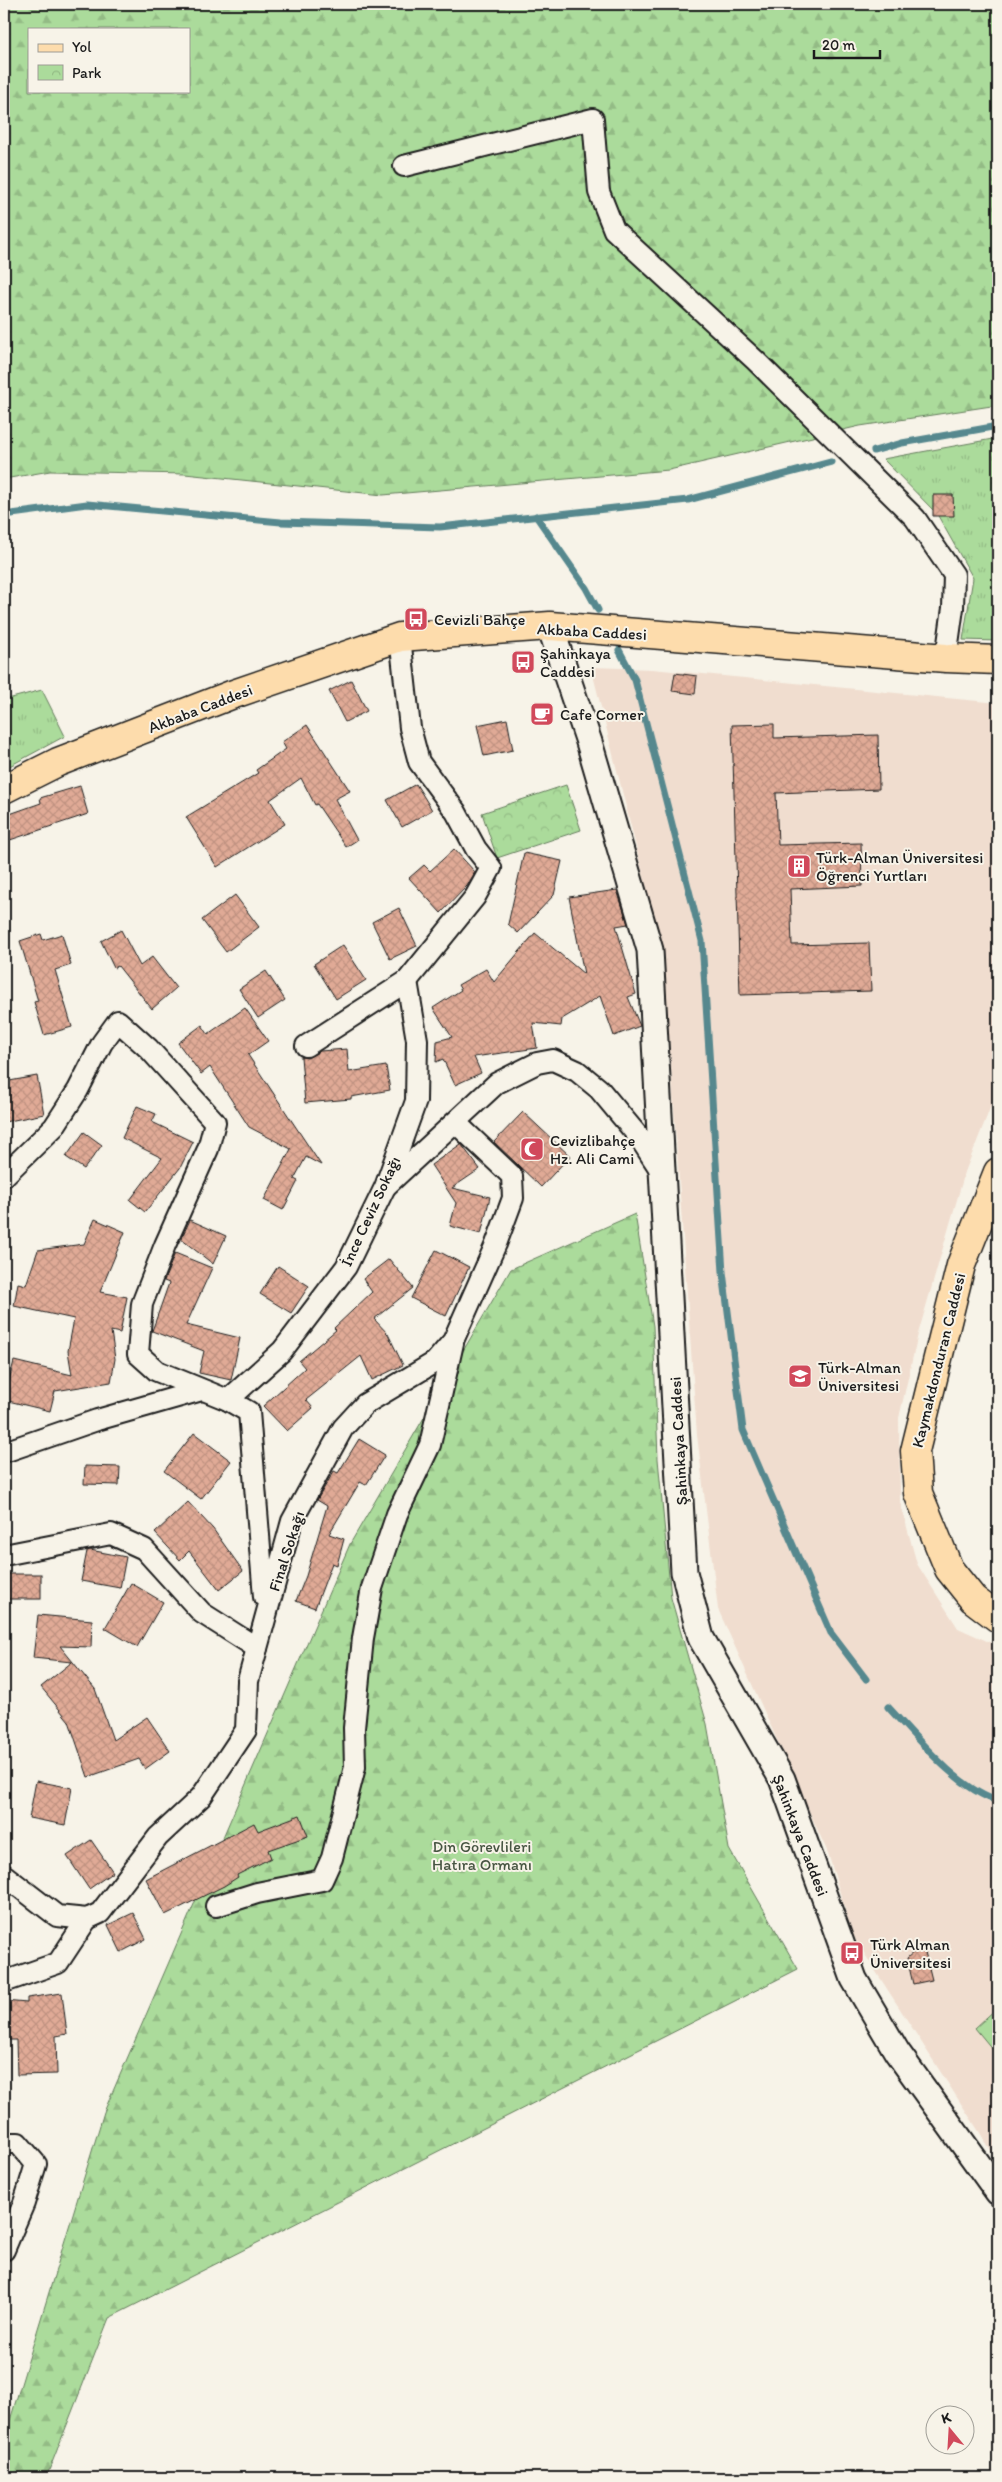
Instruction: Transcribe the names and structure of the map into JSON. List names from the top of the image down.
{
  "streets": {
    "main road": ["Akbaba Caddesi", "Kaymakdonduran Caddesi"],
    "street": ["İnce Ceviz Sokağı", "Şahinkaya Caddesi", "Final Sokağı"]
  },
  "crossings": [
    ["Akbaba Caddesi", "Şahinkaya Caddesi"]
  ],
  "parks": ["Din Görevlileri Hatıra Ormanı"],
  "places": {
    "bus stop": ["Cevizli Bahçe", "Şahinkaya Caddesi", "Türk Alman Üniversitesi"],
    "cafe": ["Cafe Corner"],
    "building": ["Türk-Alman Üniversitesi Öğrenci Yurtları"],
    "mosque": ["Cevizlibahçe Hz. Ali Cami"],
    "school or university": ["Türk-Alman Üniversitesi"]
  },
  "legend": ["Yol", "Park"],
  "scale_bar": "20 m",
  "north": "top"
}
